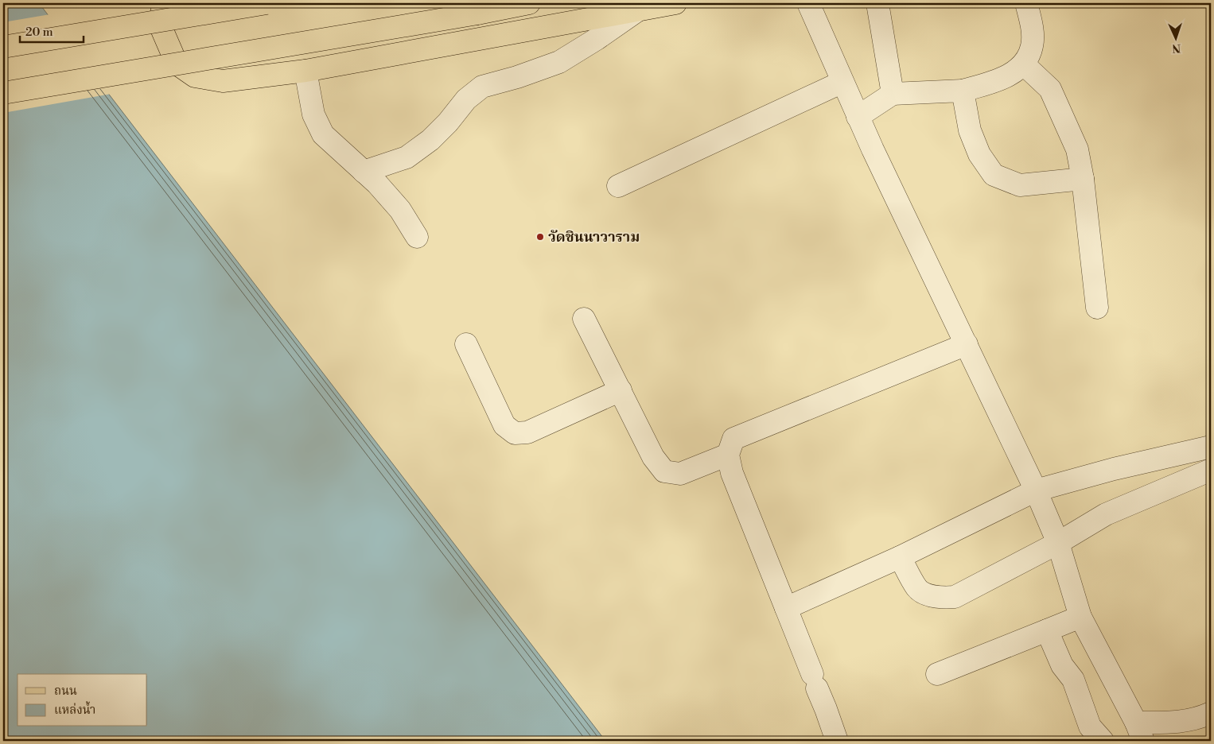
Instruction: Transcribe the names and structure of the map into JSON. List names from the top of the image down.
{
  "places": ["วัดชินนาวาราม"],
  "legend": ["ถนน", "แหล่งน้ำ"],
  "scale_bar": "20 m",
  "north": "bottom"
}
